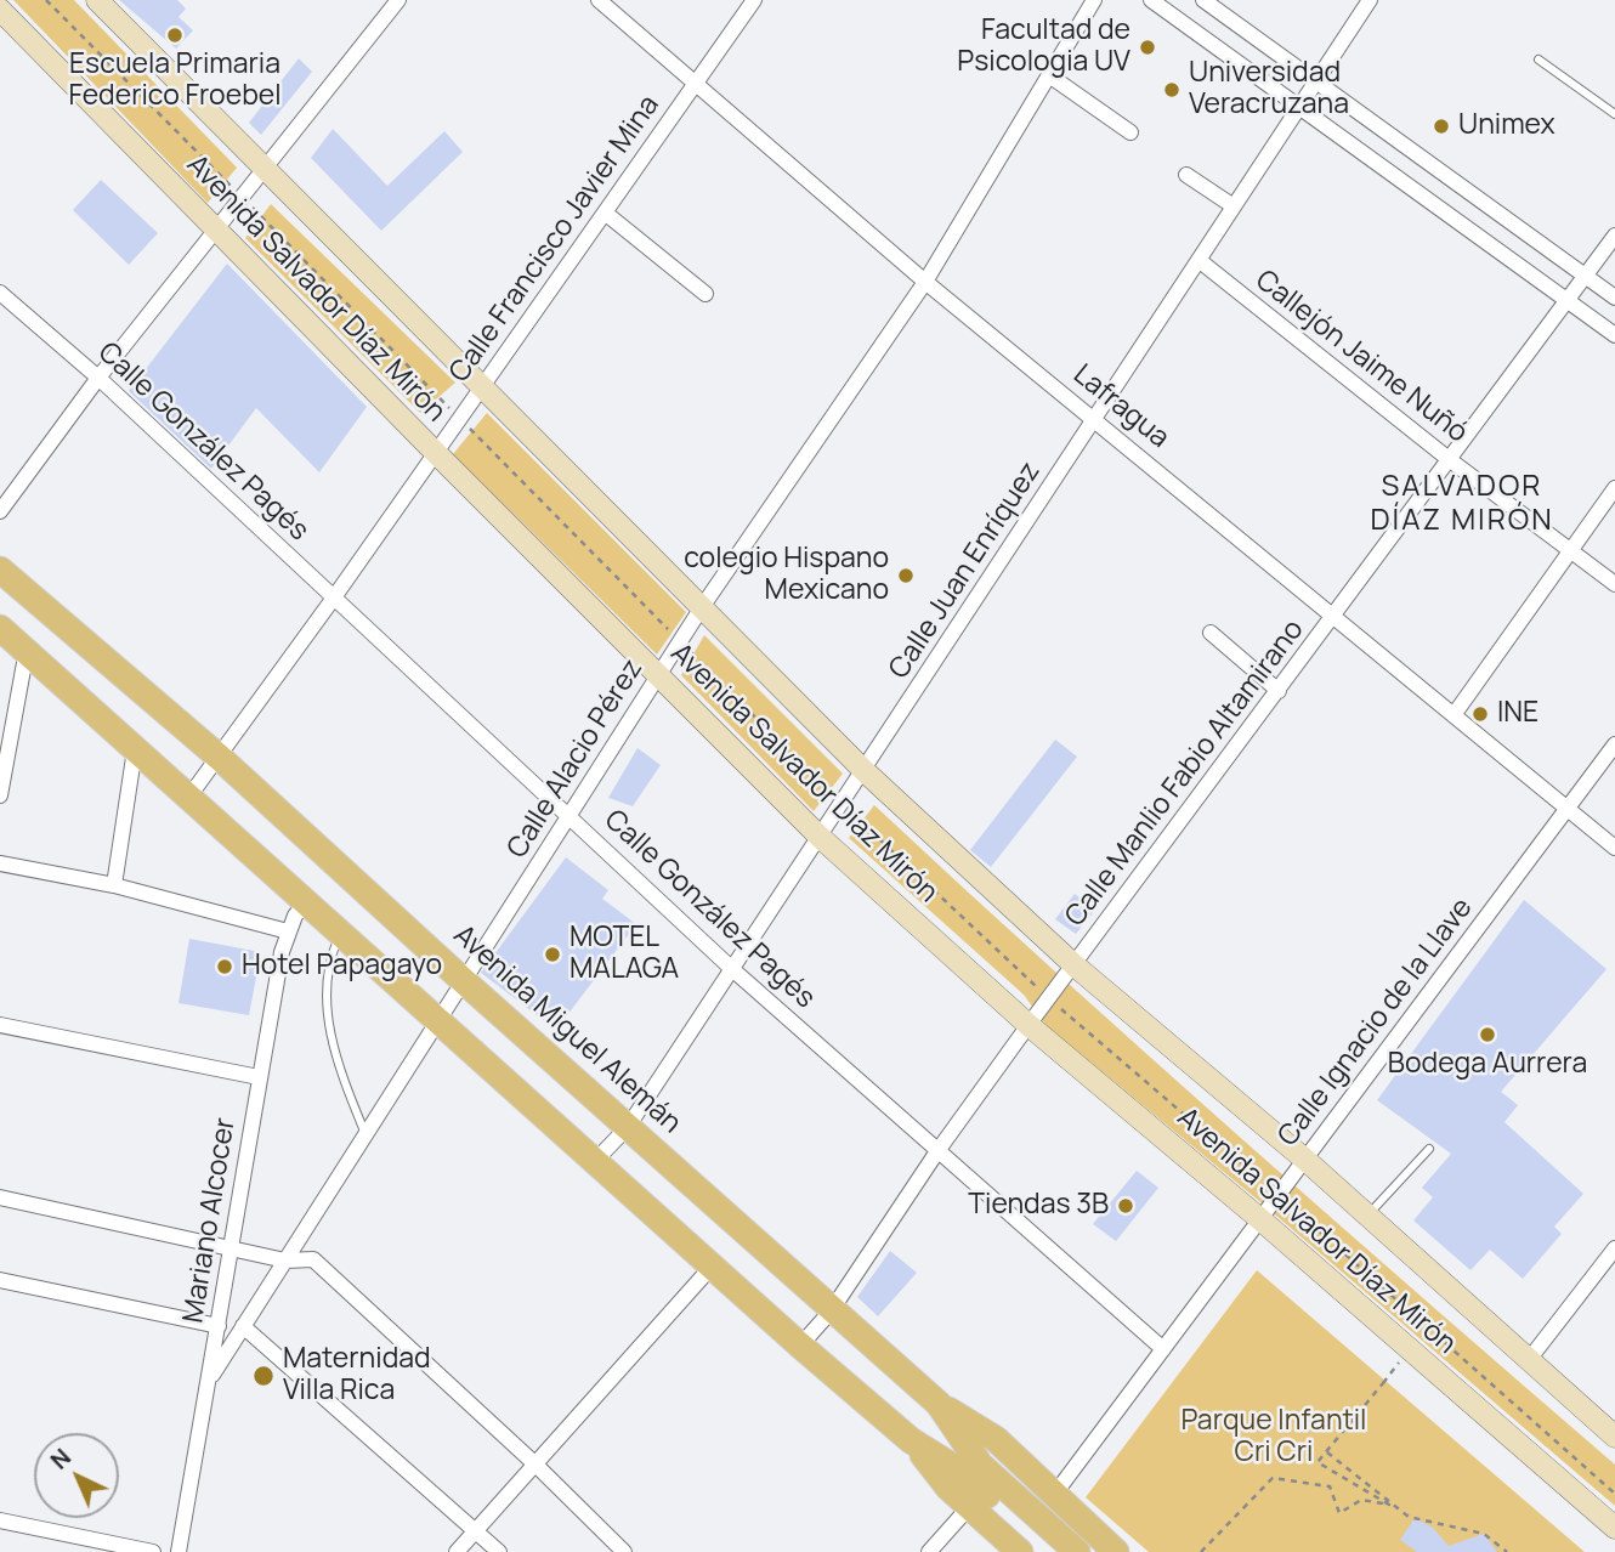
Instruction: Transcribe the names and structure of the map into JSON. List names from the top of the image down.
{
  "streets": {
    "main road": ["Avenida Salvador Díaz Mirón", "Avenida Miguel Alemán"],
    "street": [
      "Calle Francisco Javier Mina",
      "Callejón Jaime Nuñó",
      "Lafragua",
      "Calle González Pagés",
      "Calle Juan Enríquez",
      "Calle Alacio Pérez",
      "Calle Manlio Fabio Altamirano",
      "Calle Ignacio de la Llave",
      "Mariano Alcocer"
    ]
  },
  "crossings": [
    ["Calle Francisco Javier Mina", "Avenida Salvador Díaz Mirón"],
    ["Calle Francisco Javier Mina", "Lafragua"],
    ["Calle Francisco Javier Mina", "Calle González Pagés"],
    ["Calle Francisco Javier Mina", "Avenida Miguel Alemán"],
    ["Avenida Salvador Díaz Mirón", "Calle Juan Enríquez"],
    ["Avenida Salvador Díaz Mirón", "Calle Alacio Pérez"],
    ["Avenida Salvador Díaz Mirón", "Calle Manlio Fabio Altamirano"],
    ["Avenida Salvador Díaz Mirón", "Calle Ignacio de la Llave"],
    ["Callejón Jaime Nuñó", "Calle Juan Enríquez"],
    ["Callejón Jaime Nuñó", "Calle Manlio Fabio Altamirano"],
    ["Lafragua", "Calle Juan Enríquez"],
    ["Lafragua", "Calle Alacio Pérez"],
    ["Lafragua", "Calle Manlio Fabio Altamirano"],
    ["Lafragua", "Calle Ignacio de la Llave"],
    ["Calle González Pagés", "Calle Juan Enríquez"],
    ["Calle González Pagés", "Calle Alacio Pérez"],
    ["Calle González Pagés", "Calle Manlio Fabio Altamirano"],
    ["Calle González Pagés", "Calle Ignacio de la Llave"],
    ["Calle Juan Enríquez", "Avenida Miguel Alemán"],
    ["Calle Alacio Pérez", "Avenida Miguel Alemán"],
    ["Calle Alacio Pérez", "Mariano Alcocer"],
    ["Calle Manlio Fabio Altamirano", "Avenida Miguel Alemán"]
  ],
  "districts": ["SALVADOR DÍAZ MIRÓN"],
  "parks": ["Parque Infantil Cri Cri"],
  "places": [
    "Escuela Primaria Federico Froebel",
    "Facultad de Psicologia UV",
    "Universidad Veracruzana",
    "Unimex",
    "colegio Hispano Mexicano",
    "INE",
    "MOTEL MALAGA",
    "Hotel Papagayo",
    "Bodega Aurrera",
    "Tiendas 3B",
    "Maternidad Villa Rica"
  ],
  "north": "top left"
}
